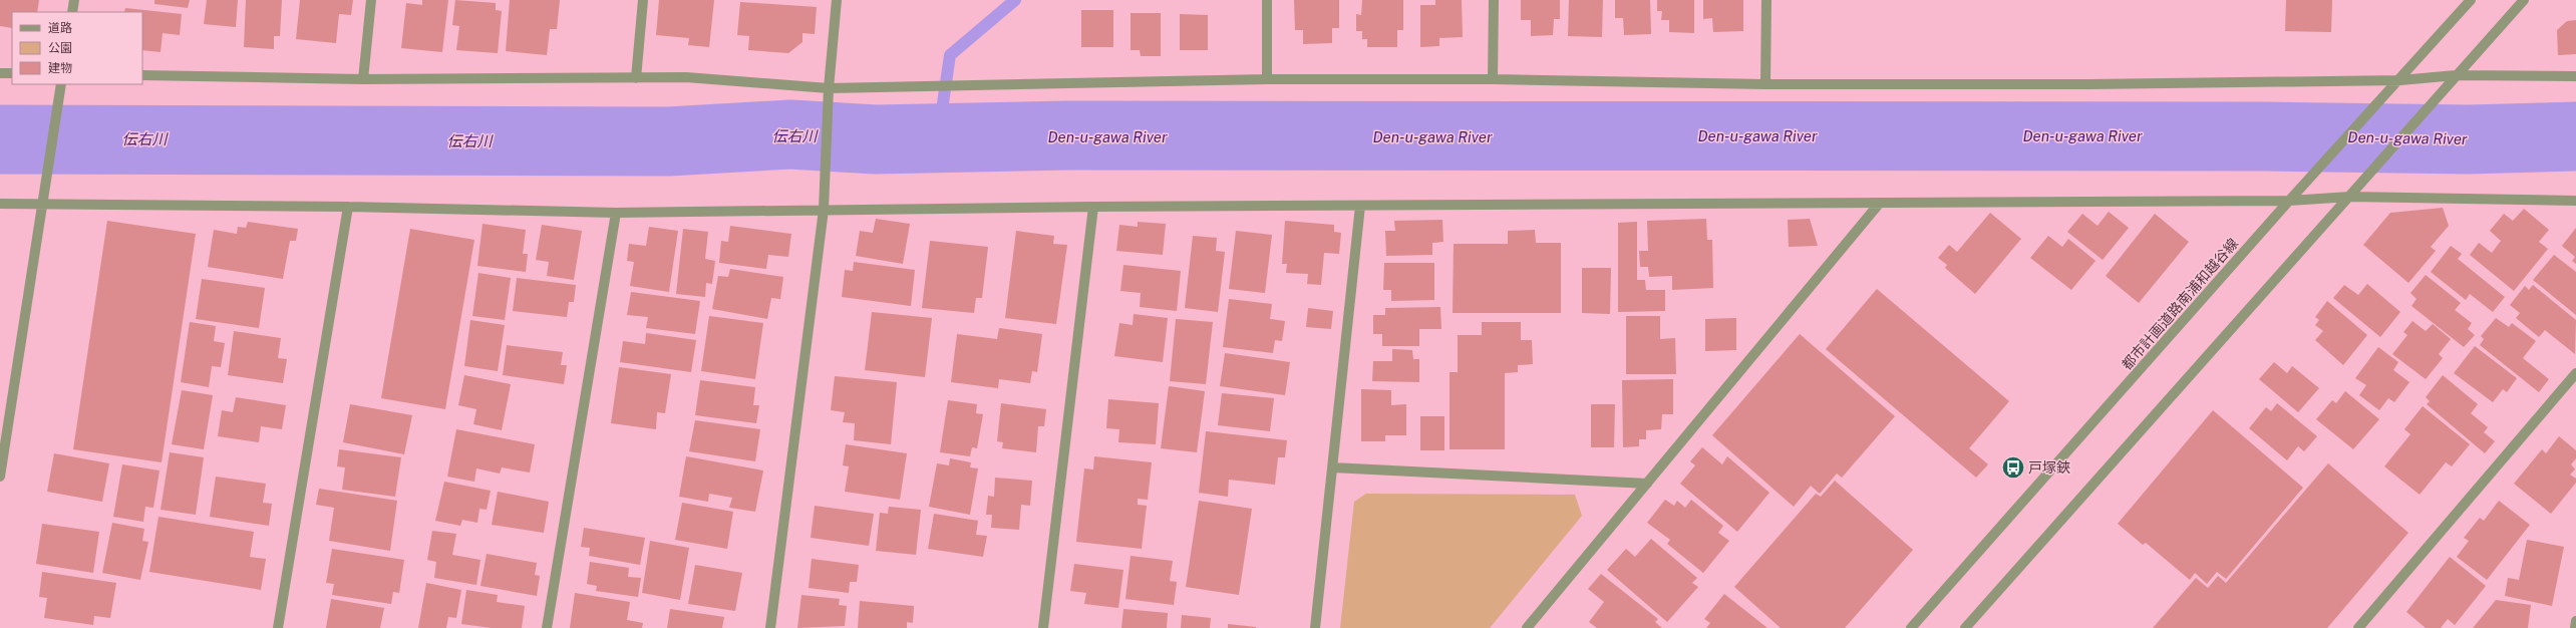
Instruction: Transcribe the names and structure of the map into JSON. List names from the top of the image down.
{
  "streets": {
    "street": ["都市計画道路南浦和越谷線"]
  },
  "water": ["伝右川", "Den-u-gawa River"],
  "places": {
    "bus stop": ["戸塚鋏"]
  },
  "legend": ["道路", "公園", "建物"]
}
